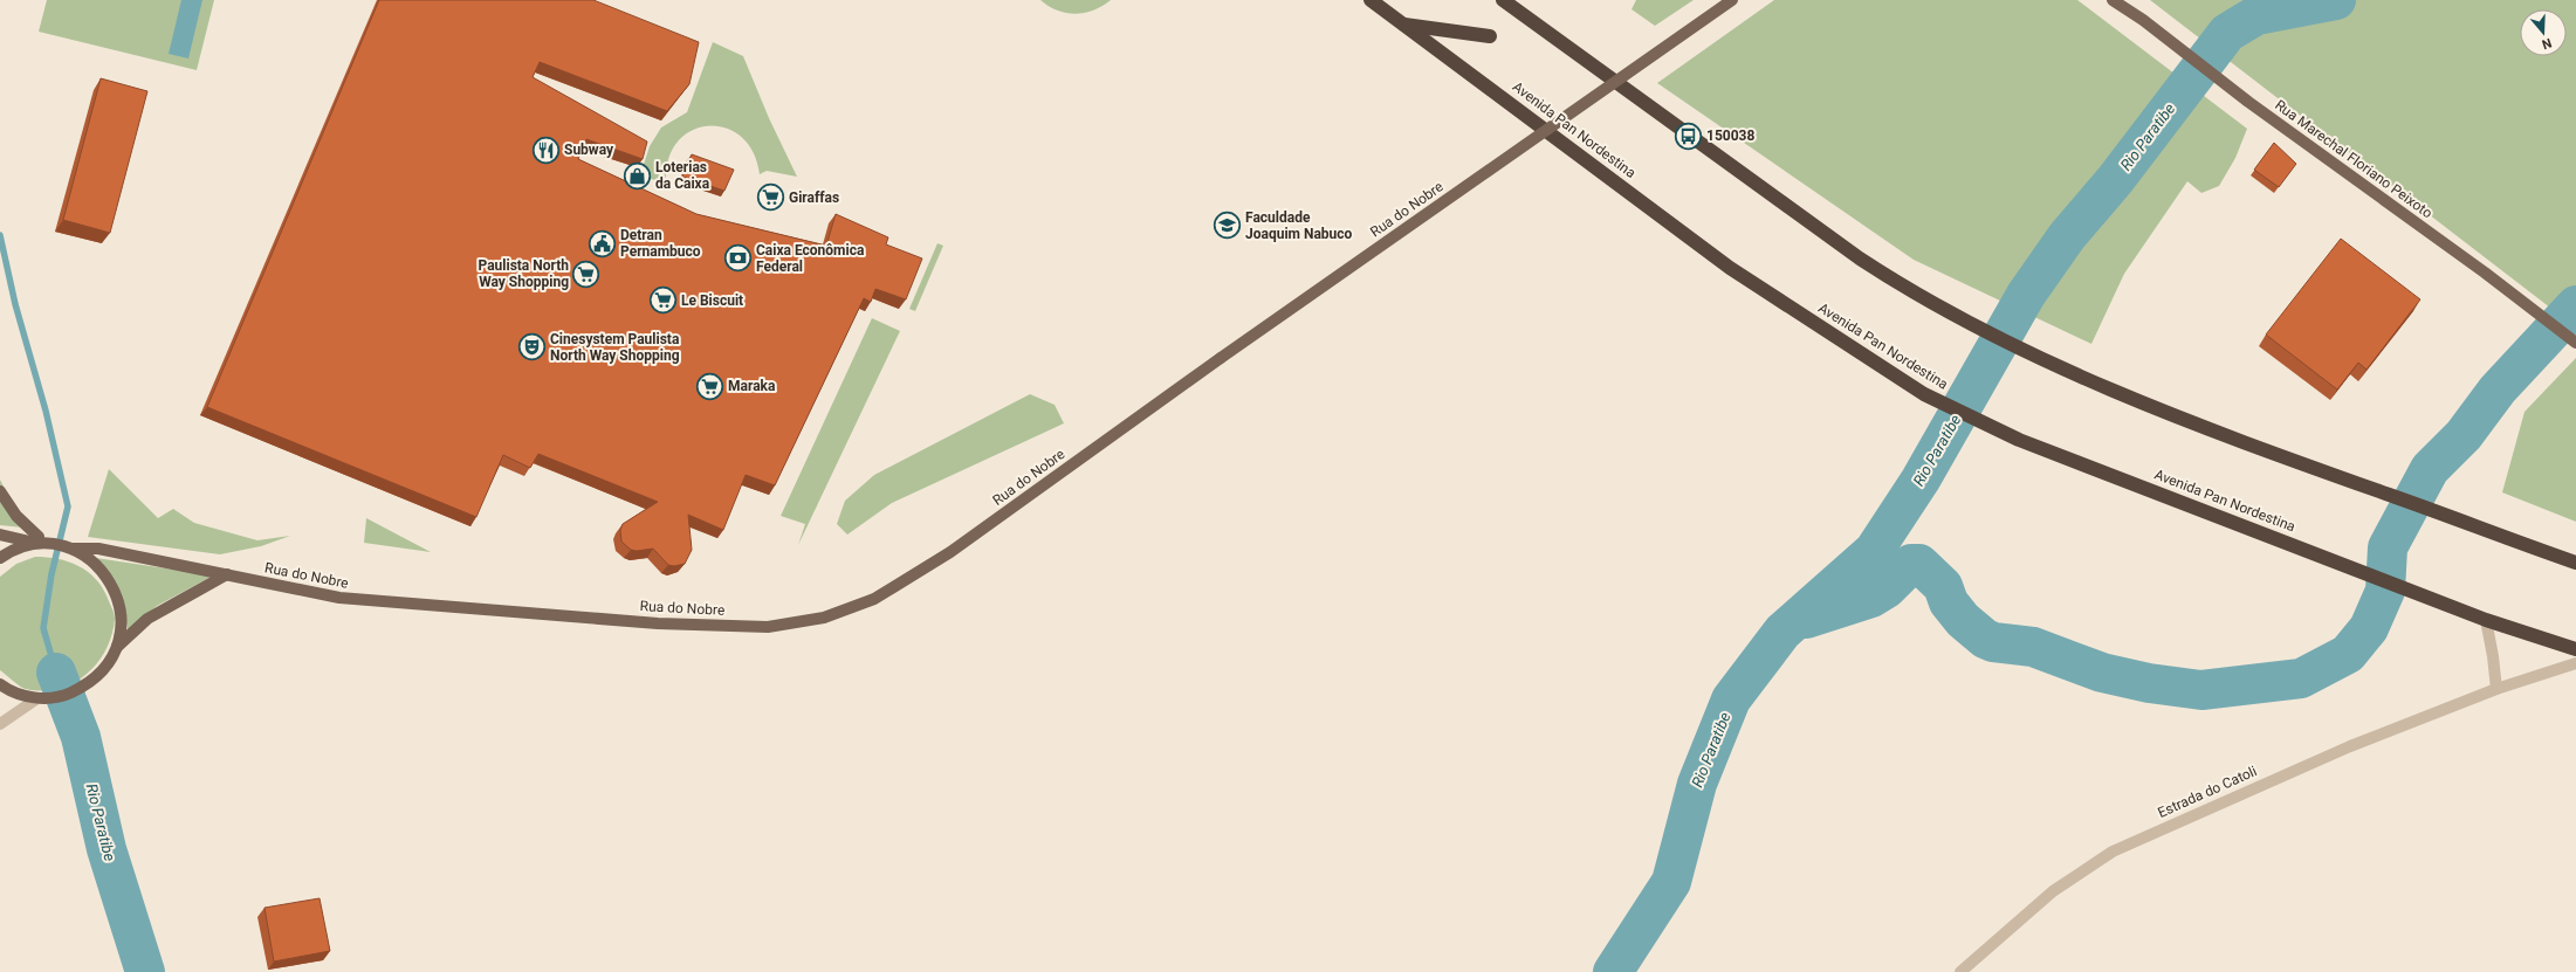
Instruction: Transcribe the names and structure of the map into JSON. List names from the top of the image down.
{
  "streets": {
    "highway": ["Avenida Pan Nordestina"],
    "main road": ["Rua Marechal Floriano Peixoto", "Rua do Nobre"],
    "street": ["Estrada do Catoli"]
  },
  "water": ["Rio Paratibe"],
  "places": {
    "bus stop": ["150038"],
    "restaurant": ["Subway"],
    "shop": ["Loterias da Caixa"],
    "supermarket": [
      "Giraffas",
      "Paulista North Way Shopping",
      "Le Biscuit",
      "Maraka"
    ],
    "school or university": ["Faculdade Joaquim Nabuco"],
    "public building": ["Detran Pernambuco"],
    "bank": ["Caixa Econômica Federal"],
    "theatre": ["Cinesystem Paulista North Way Shopping"]
  },
  "north": "bottom"
}
